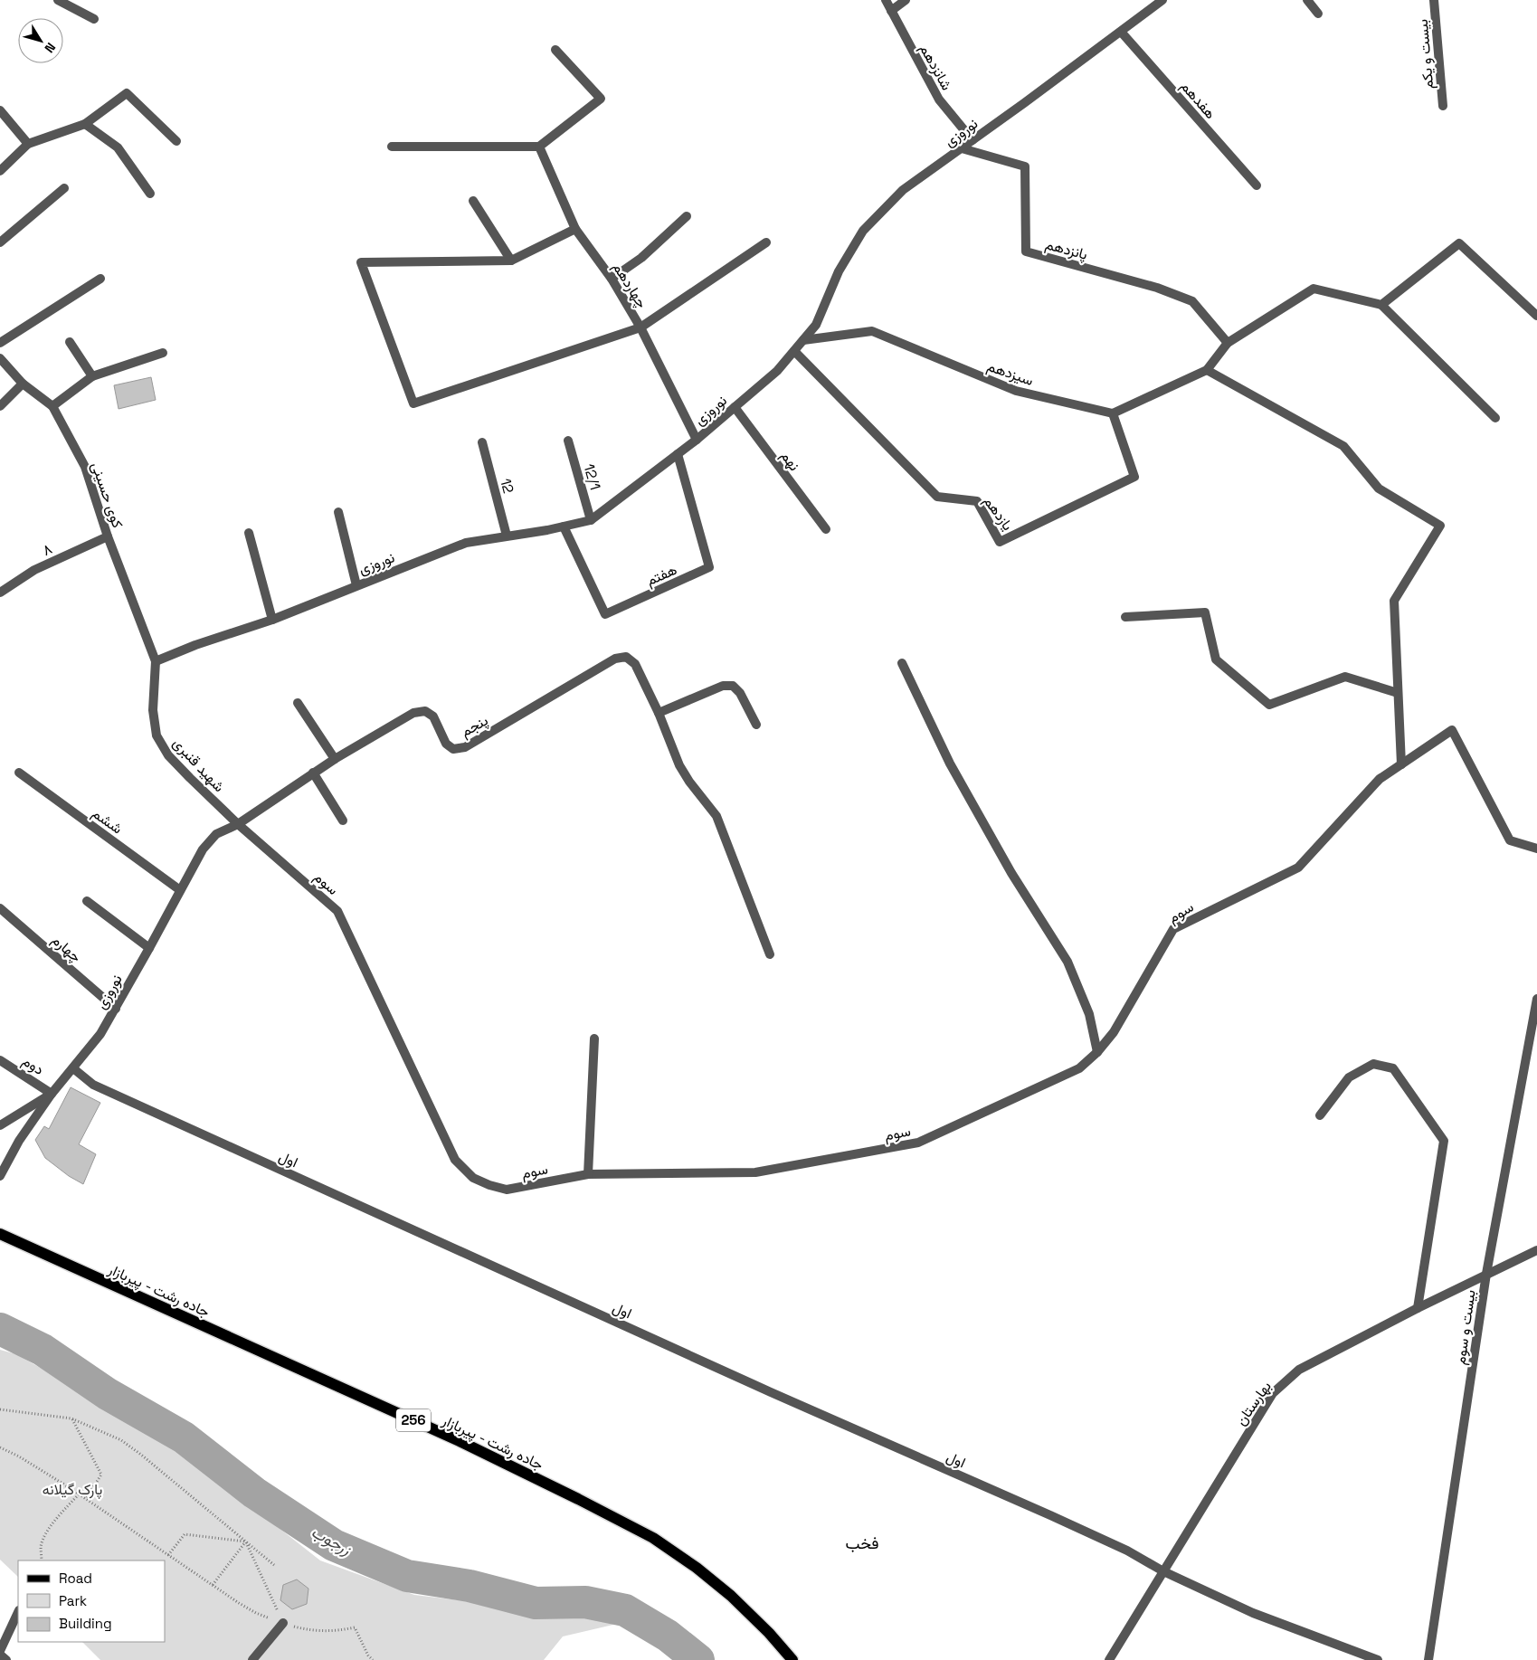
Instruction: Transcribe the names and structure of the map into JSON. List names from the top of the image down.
{
  "streets": {
    "main road": ["جاده رشت - پیربازار", "256"],
    "street": [
      "بیست و یکم",
      "شانزدهم",
      "هفدهم",
      "نوروزی",
      "پانزدهم",
      "چهاردهم",
      "سیزدهم",
      "نهم",
      "12/1",
      "12",
      "کوی حسینی",
      "یازدهم",
      "۸",
      "هفتم",
      "پنجم",
      "شهید قنبری",
      "ششم",
      "سوم",
      "چهارم",
      "دوم",
      "اول",
      "بیست و سوم",
      "بهارستان"
    ]
  },
  "crossings": [
    ["شانزدهم", "نوروزی"],
    ["هفدهم", "نوروزی"],
    ["نوروزی", "پانزدهم"],
    ["نوروزی", "چهاردهم"],
    ["نوروزی", "سیزدهم"],
    ["نوروزی", "نهم"],
    ["نوروزی", "12/1"],
    ["نوروزی", "12"],
    ["نوروزی", "کوی حسینی"],
    ["نوروزی", "یازدهم"],
    ["نوروزی", "هفتم"],
    ["نوروزی", "پنجم"],
    ["نوروزی", "شهید قنبری"],
    ["نوروزی", "ششم"],
    ["نوروزی", "سوم"],
    ["نوروزی", "چهارم"],
    ["نوروزی", "دوم"],
    ["نوروزی", "اول"],
    ["سیزدهم", "یازدهم"],
    ["کوی حسینی", "۸"],
    ["کوی حسینی", "شهید قنبری"],
    ["پنجم", "شهید قنبری"],
    ["پنجم", "سوم"],
    ["شهید قنبری", "سوم"],
    ["اول", "بهارستان"],
    ["بیست و سوم", "بهارستان"]
  ],
  "districts": ["فخب"],
  "water": ["زرجوب"],
  "parks": ["پارک گیلانه"],
  "legend": ["Road", "Park", "Building"],
  "north": "bottom right"
}
